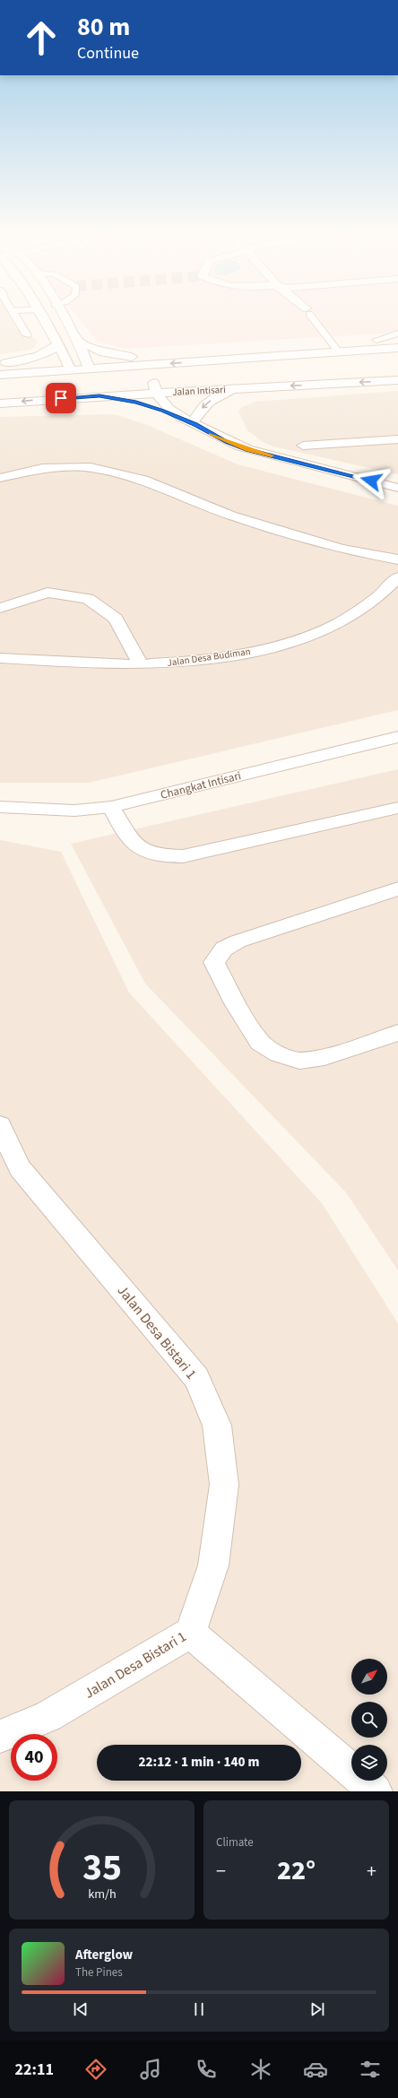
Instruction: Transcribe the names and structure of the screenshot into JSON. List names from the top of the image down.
{
  "streets": {
    "street": [
      "Jalan Intisari",
      "Jalan Desa Budiman",
      "Changkat Intisari",
      "Jalan Desa Bistari 1"
    ]
  },
  "north": "top right",
  "page": {
    "turn": ["80 m", "Continue"],
    "limit": "40",
    "trip": "22:12 · 1 min · 140 m",
    "tile": "Climate",
    "heat": ["−", "22°", "+"],
    "song": ["Afterglow", "The Pines"],
    "tabs": "22:11",
    "gauge": ["35", "km/h"]
  }
}
